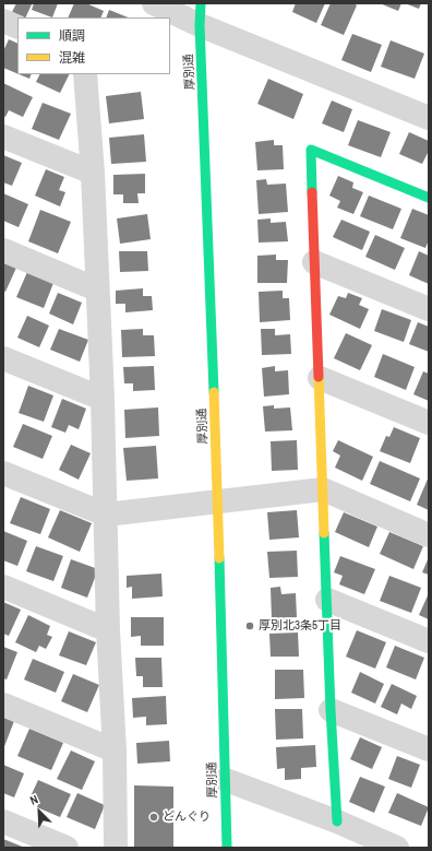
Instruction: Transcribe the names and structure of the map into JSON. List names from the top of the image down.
{
  "streets": {
    "main road": ["厚別通"]
  },
  "places": ["厚別北3条5丁目", "どんぐり"],
  "legend": ["順調", "混雑"],
  "north": "top left"
}
